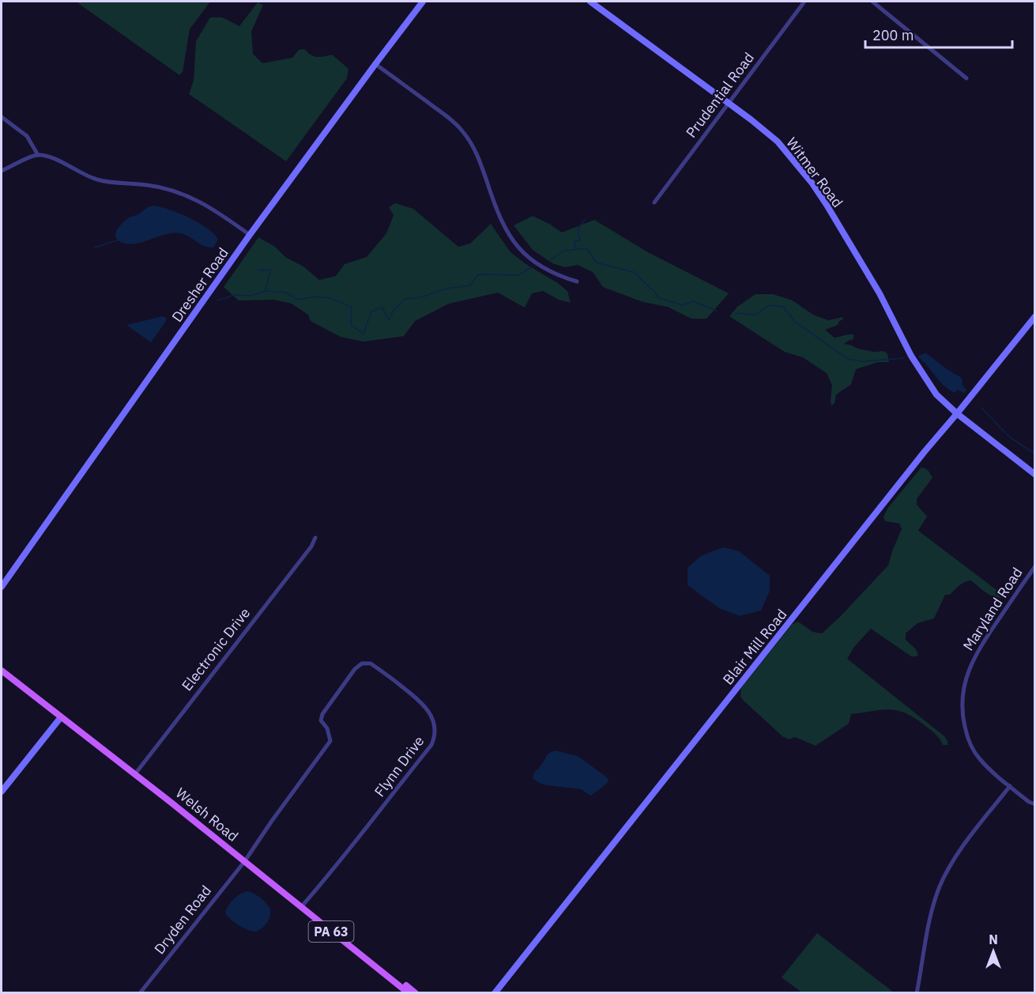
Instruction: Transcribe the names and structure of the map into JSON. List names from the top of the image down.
{
  "streets": {
    "main road": [
      "Witmer Road",
      "Dresher Road",
      "Blair Mill Road",
      "Welsh Road",
      "PA 63"
    ],
    "street": [
      "Prudential Road",
      "Maryland Road",
      "Electronic Drive",
      "Flynn Drive",
      "Dryden Road"
    ]
  },
  "crossings": [
    ["Prudential Road", "Witmer Road"],
    ["Witmer Road", "Blair Mill Road"],
    ["Electronic Drive", "Welsh Road"],
    ["Flynn Drive", "Welsh Road"],
    ["Flynn Drive", "Dryden Road"],
    ["Welsh Road", "Dryden Road"]
  ],
  "scale_bar": "200 m",
  "north": "top"
}
